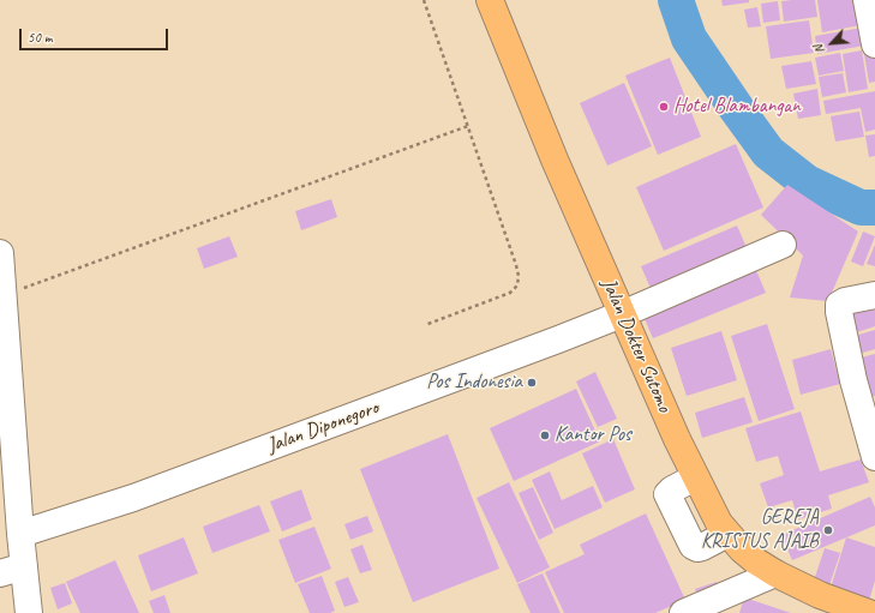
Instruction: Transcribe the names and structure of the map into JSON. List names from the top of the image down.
{
  "streets": {
    "main road": ["Jalan Dokter Sutomo"],
    "street": ["Jalan Diponegoro"]
  },
  "crossings": [
    ["Jalan Dokter Sutomo", "Jalan Diponegoro"]
  ],
  "places": [
    "Hotel Blambangan",
    "Pos Indonesia",
    "Kantor Pos",
    "GEREJA KRISTUS AJAIB"
  ],
  "scale_bar": "50 m",
  "north": "bottom left"
}
